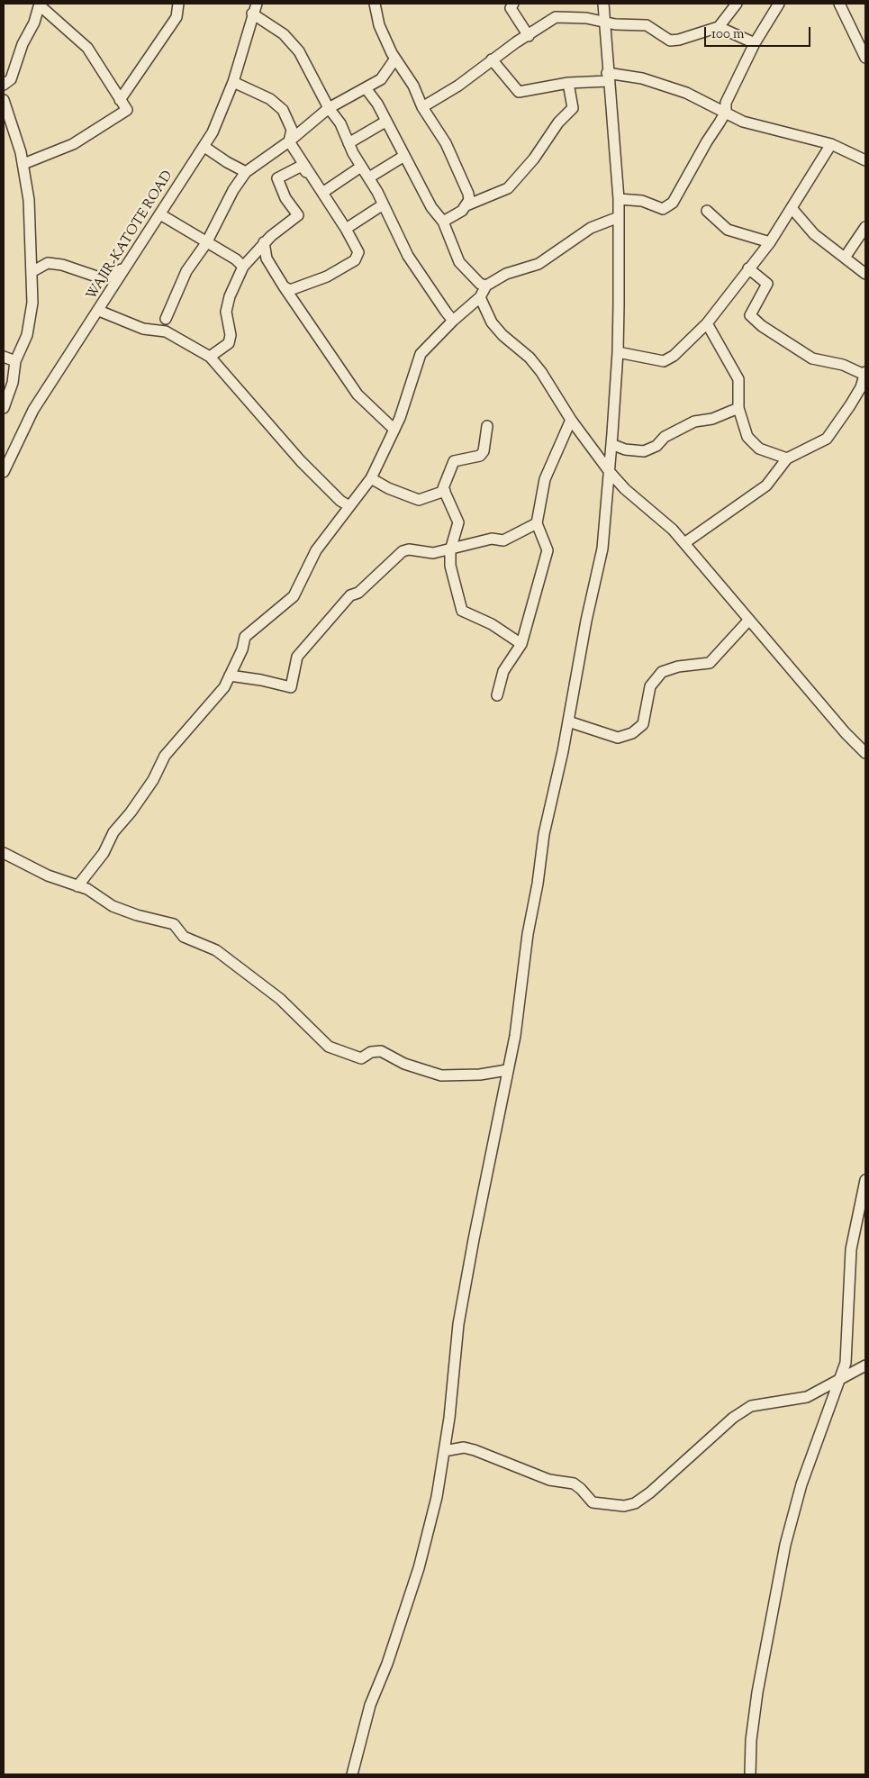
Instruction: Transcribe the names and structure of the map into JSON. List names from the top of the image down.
{
  "streets": {
    "street": ["WAJIR-KATOTE ROAD"]
  },
  "scale_bar": "100 m"
}
